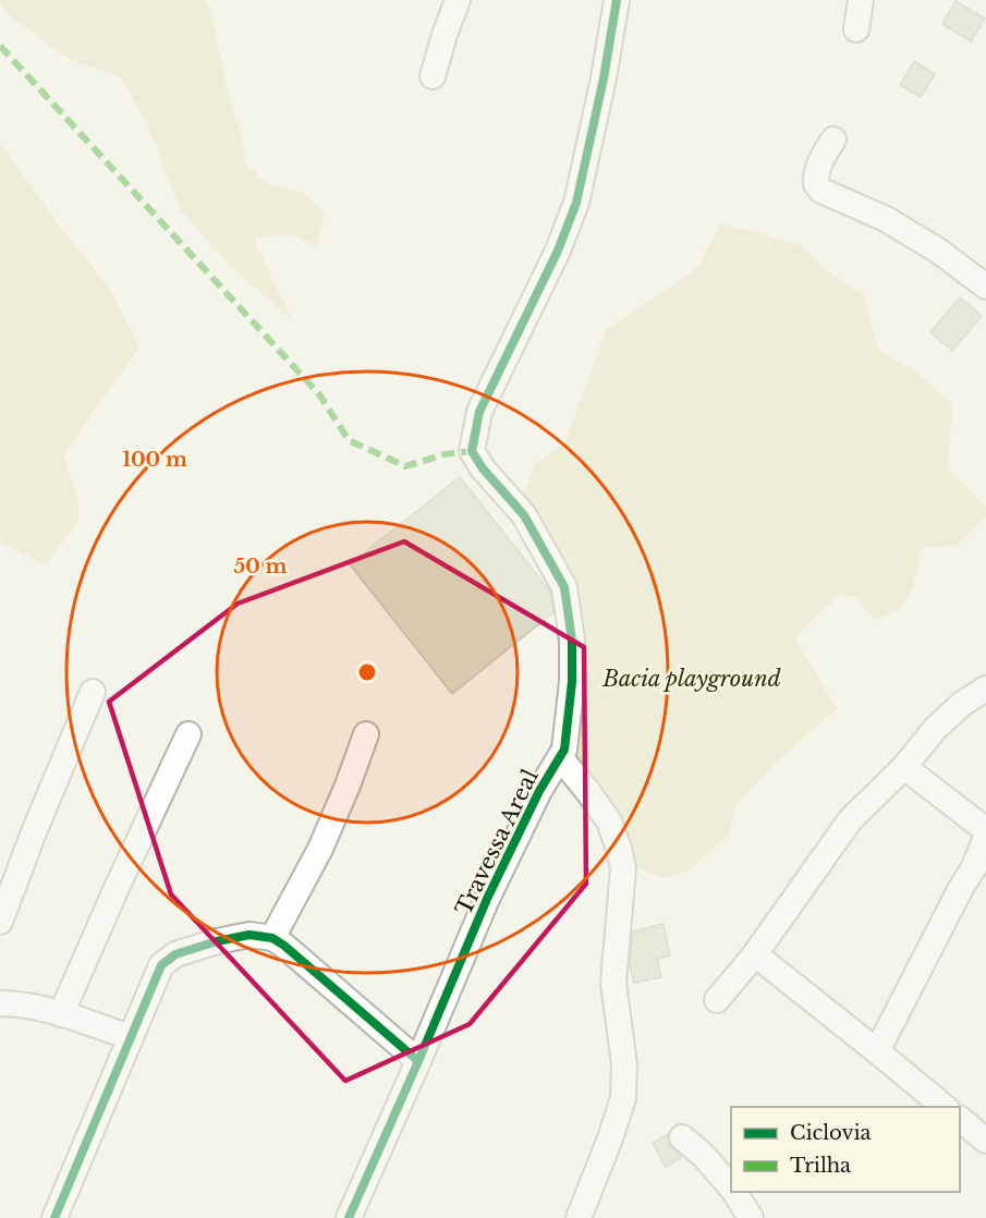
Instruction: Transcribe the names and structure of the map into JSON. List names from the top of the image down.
{
  "streets": {
    "street": ["Travessa Areal"]
  },
  "parks": ["Bacia playground"],
  "legend": ["Ciclovia", "Trilha"],
  "rings": ["100 m", "50 m"]
}
